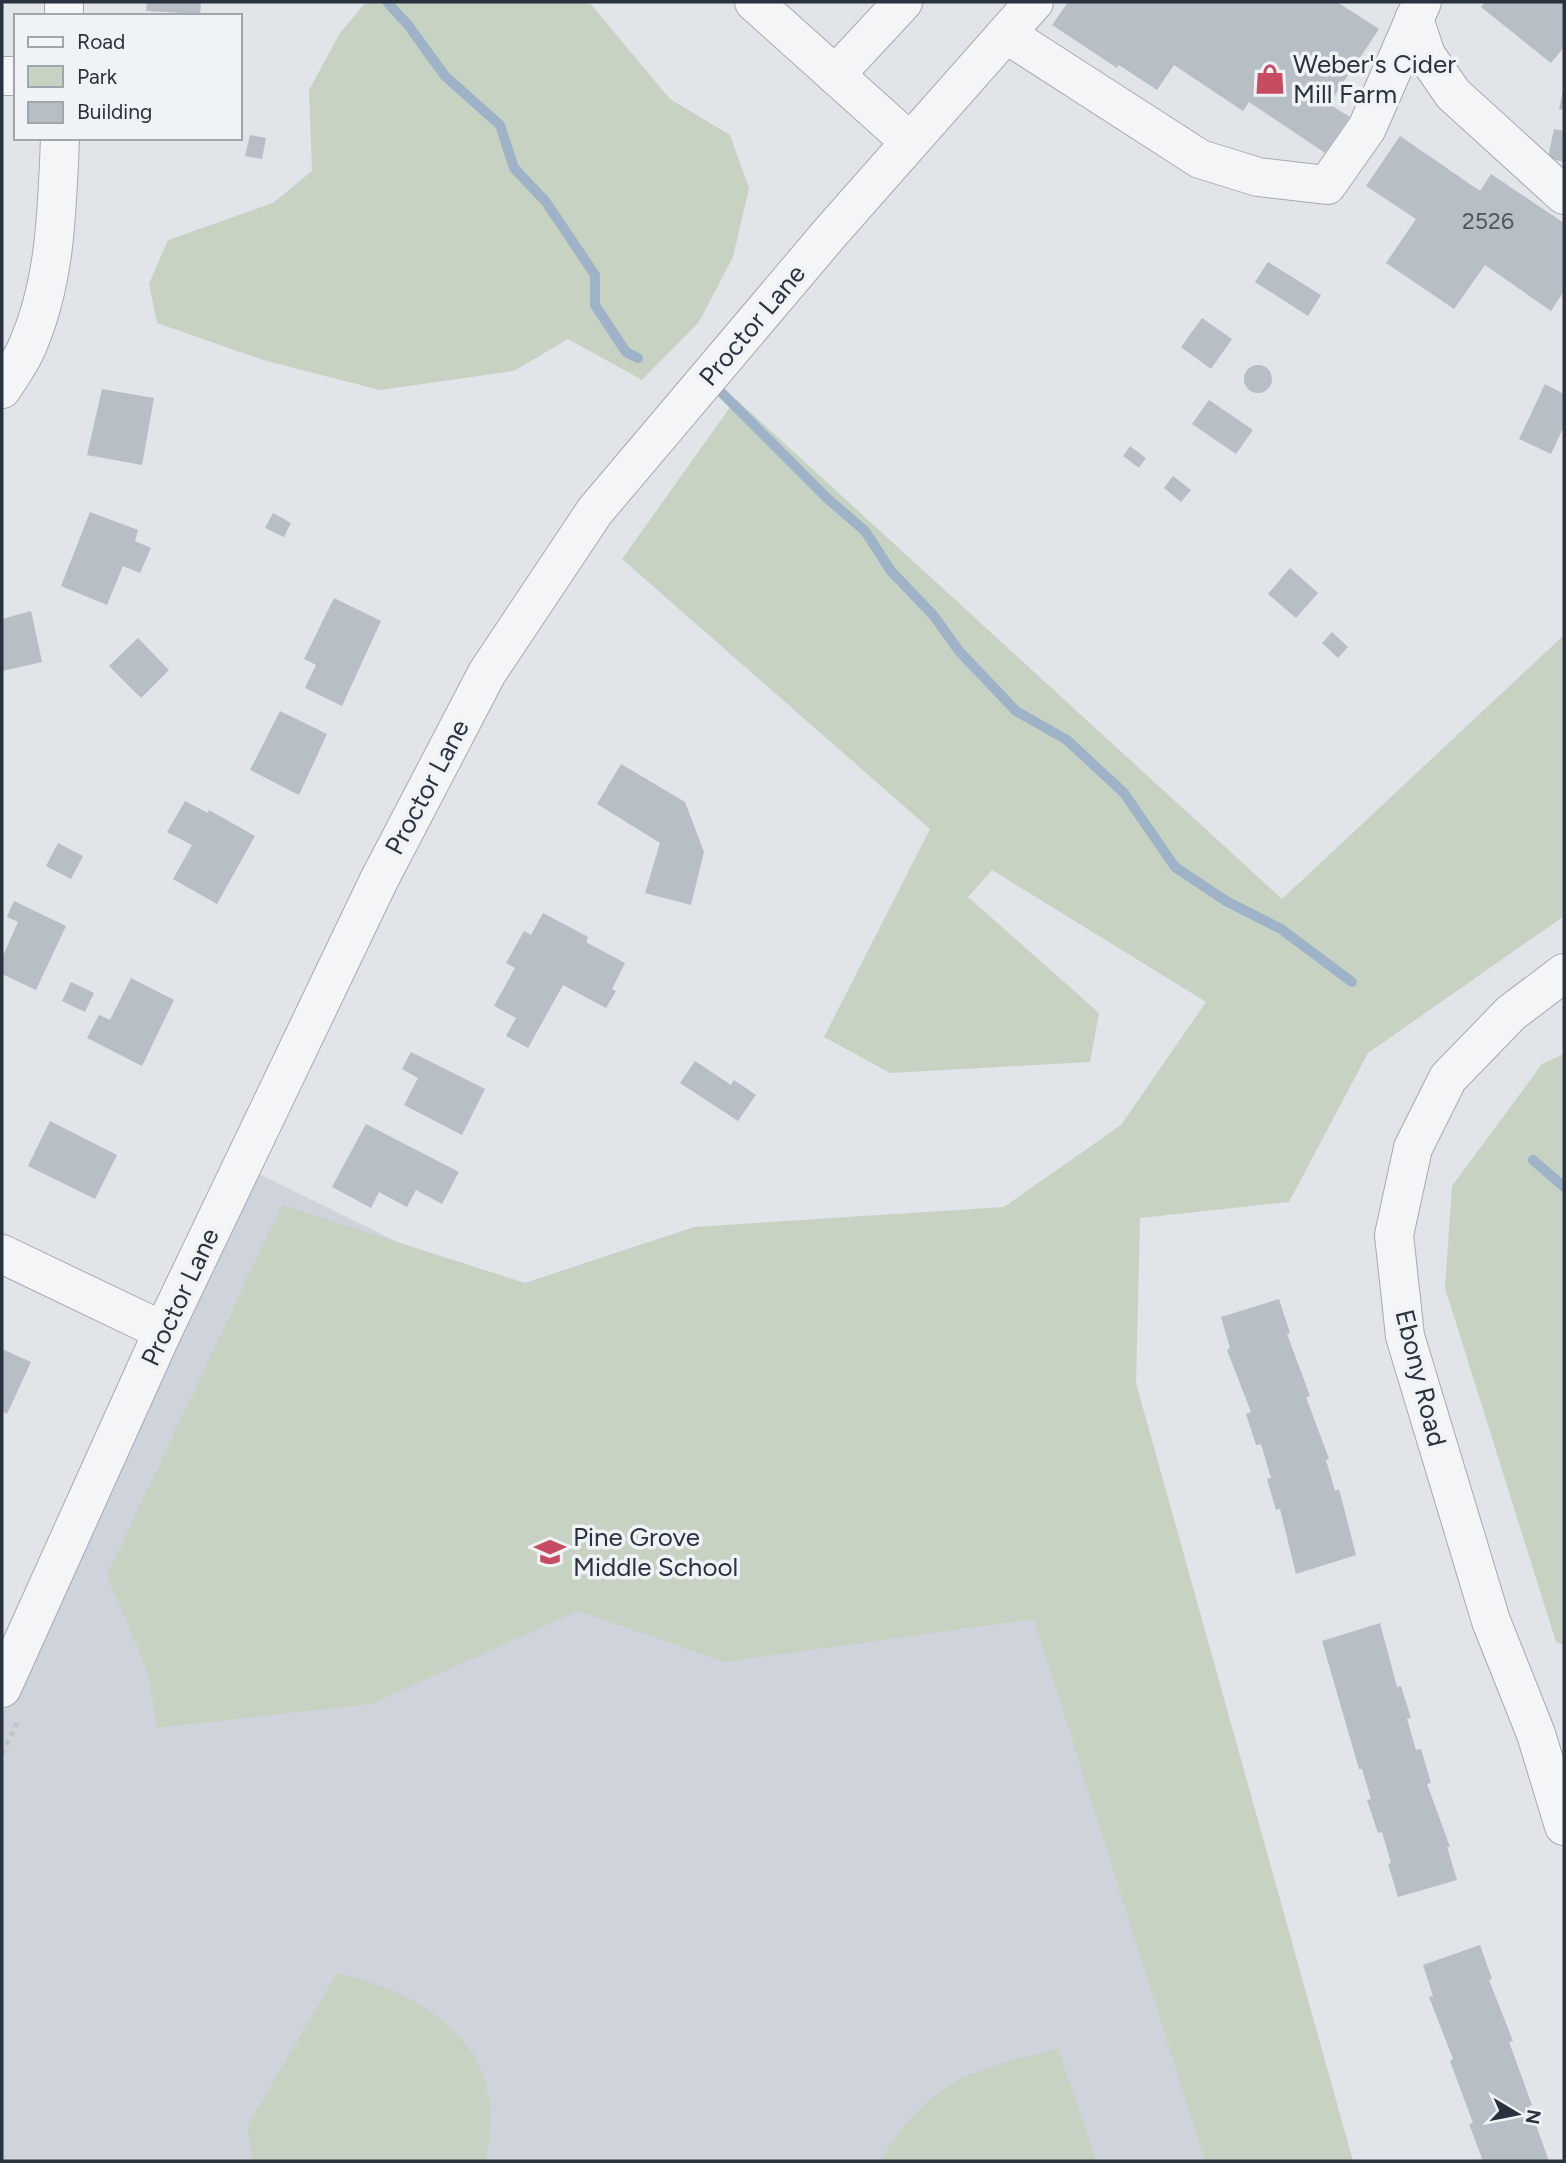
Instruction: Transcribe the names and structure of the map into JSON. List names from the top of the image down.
{
  "streets": {
    "street": ["Proctor Lane", "Ebony Road"]
  },
  "places": {
    "shop": ["Weber's Cider Mill Farm"],
    "school or university": ["Pine Grove Middle School"]
  },
  "house_numbers": ["2526"],
  "legend": ["Road", "Park", "Building"],
  "north": "right"
}
